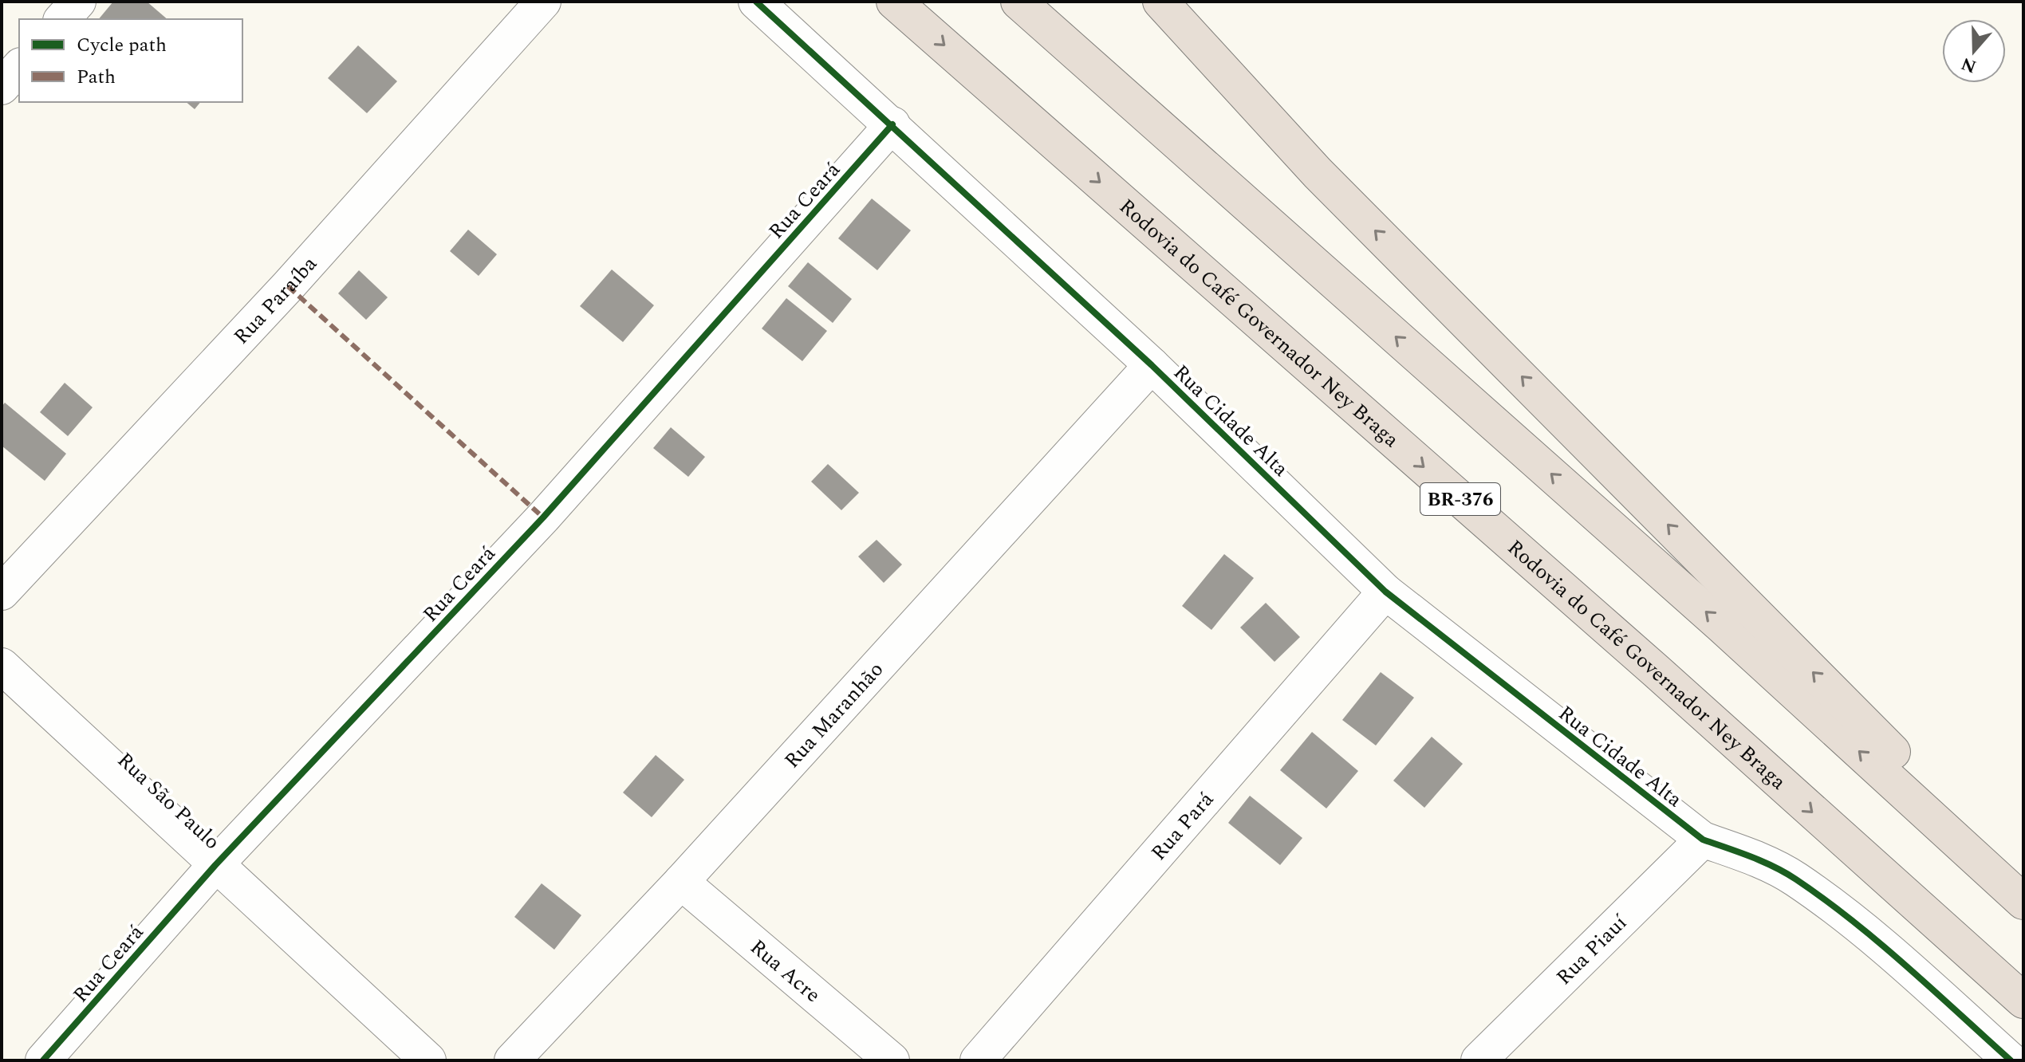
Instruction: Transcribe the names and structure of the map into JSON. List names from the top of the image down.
{
  "streets": {
    "highway": ["Rodovia do Café Governador Ney Braga", "BR-376"],
    "street": [
      "Rua Ceará",
      "Rua Paraíba",
      "Rua Cidade Alta",
      "Rua Maranhão",
      "Rua São Paulo",
      "Rua Pará",
      "Rua Piauí",
      "Rua Acre"
    ]
  },
  "crossings": [
    ["Rua Ceará", "Rua Cidade Alta"],
    ["Rua Ceará", "Rua São Paulo"],
    ["Rua Cidade Alta", "Rua Maranhão"],
    ["Rua Cidade Alta", "Rua Pará"],
    ["Rua Cidade Alta", "Rua Piauí"],
    ["Rua Maranhão", "Rua Acre"]
  ],
  "legend": ["Cycle path", "Path"],
  "north": "bottom"
}
